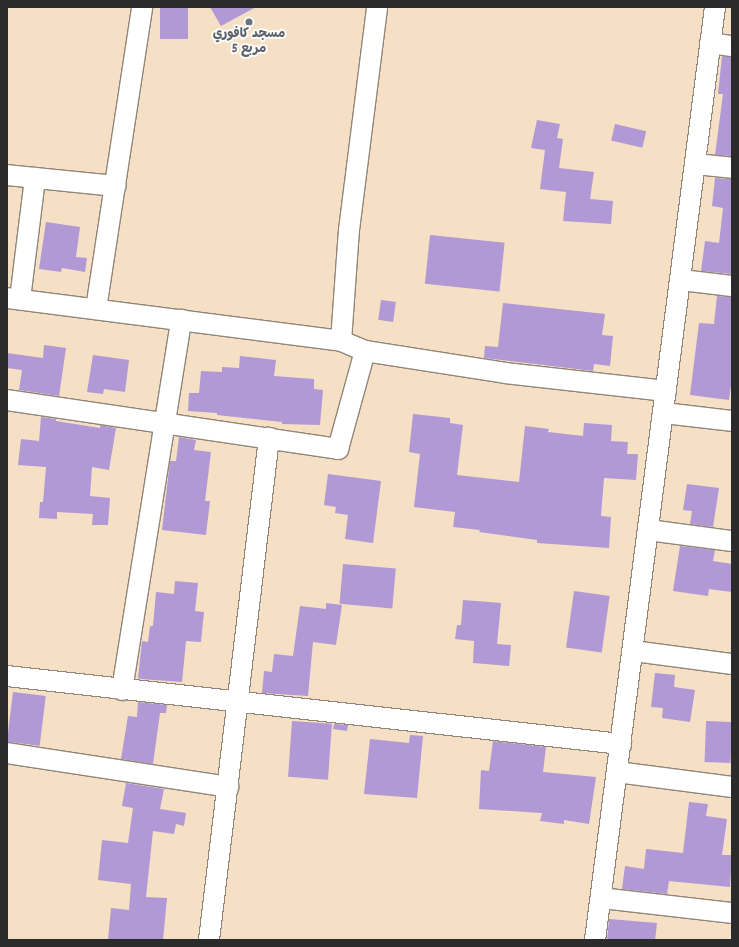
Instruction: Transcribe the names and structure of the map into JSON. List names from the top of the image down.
{
  "places": ["مسجد كافوري مربع 5"]
}
